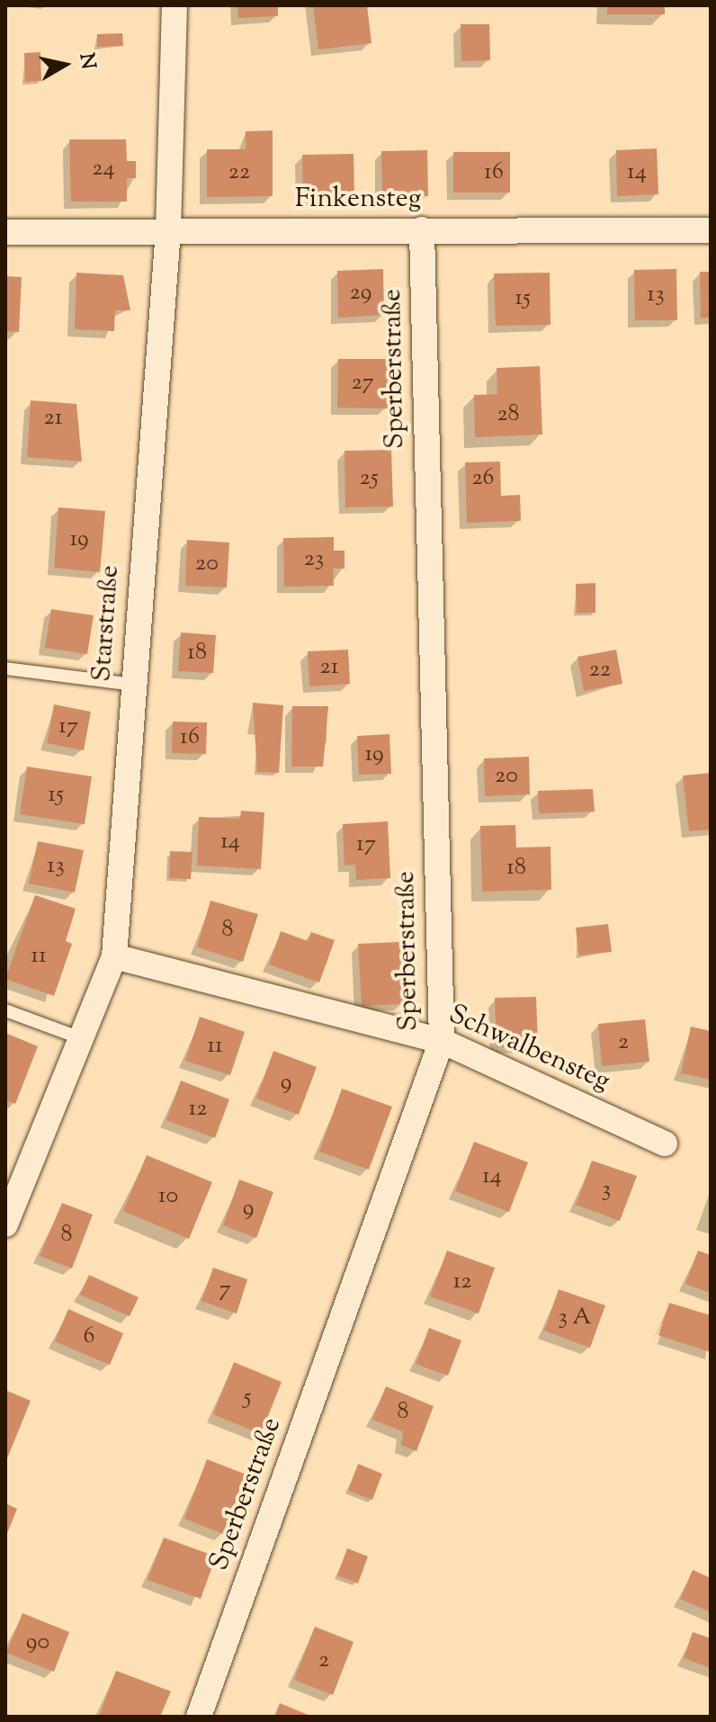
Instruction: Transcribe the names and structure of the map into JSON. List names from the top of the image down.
{
  "streets": {
    "street": [
      "Finkensteg",
      "Sperberstraße",
      "Starstraße",
      "Schwalbensteg"
    ]
  },
  "crossings": [
    ["Finkensteg", "Sperberstraße"],
    ["Finkensteg", "Starstraße"],
    ["Sperberstraße", "Schwalbensteg"],
    ["Starstraße", "Schwalbensteg"]
  ],
  "house_numbers": [
    "24",
    "22",
    "16",
    "14",
    "29",
    "13",
    "15",
    "27",
    "28",
    "21",
    "25",
    "26",
    "19",
    "23",
    "20",
    "18",
    "21",
    "22",
    "17",
    "16",
    "19",
    "20",
    "15",
    "14",
    "17",
    "13",
    "18",
    "8",
    "11",
    "2",
    "11",
    "9",
    "12",
    "14",
    "3",
    "10",
    "9",
    "8",
    "12",
    "7",
    "3 A",
    "6",
    "5",
    "8",
    "90",
    "2"
  ],
  "north": "right"
}
